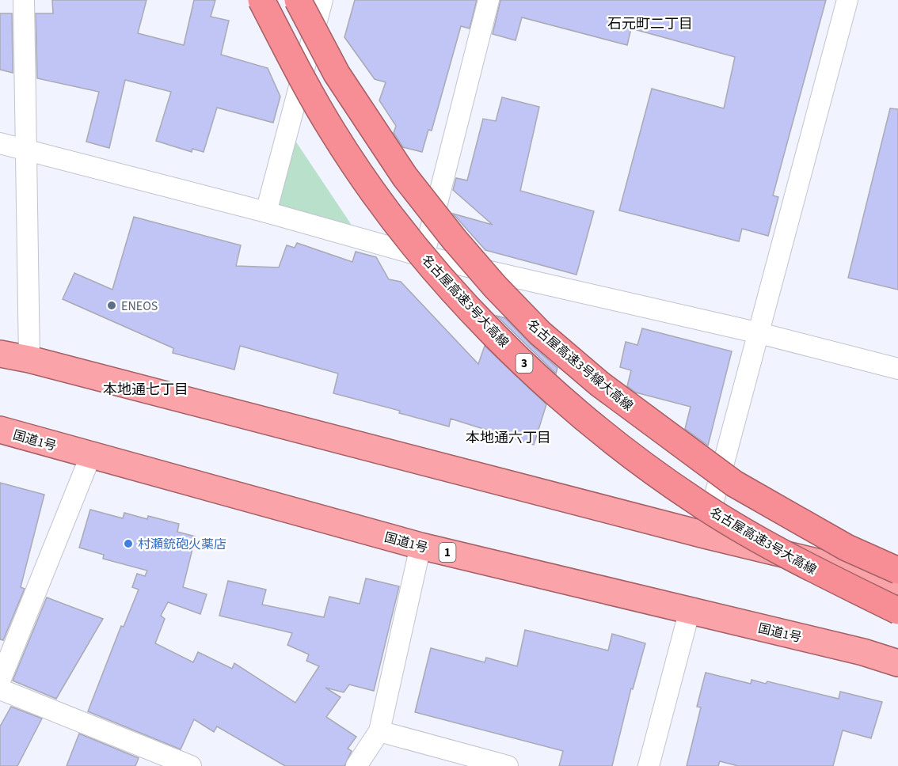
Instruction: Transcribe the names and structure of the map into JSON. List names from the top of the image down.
{
  "streets": {
    "highway": [
      "名古屋高速3号大高線",
      "3",
      "名古屋高速3号線大高線",
      "国道1号",
      "1"
    ]
  },
  "districts": ["石元町二丁目", "本地通七丁目", "本地通六丁目"],
  "places": ["ENEOS", "村瀬銃砲火薬店"]
}
